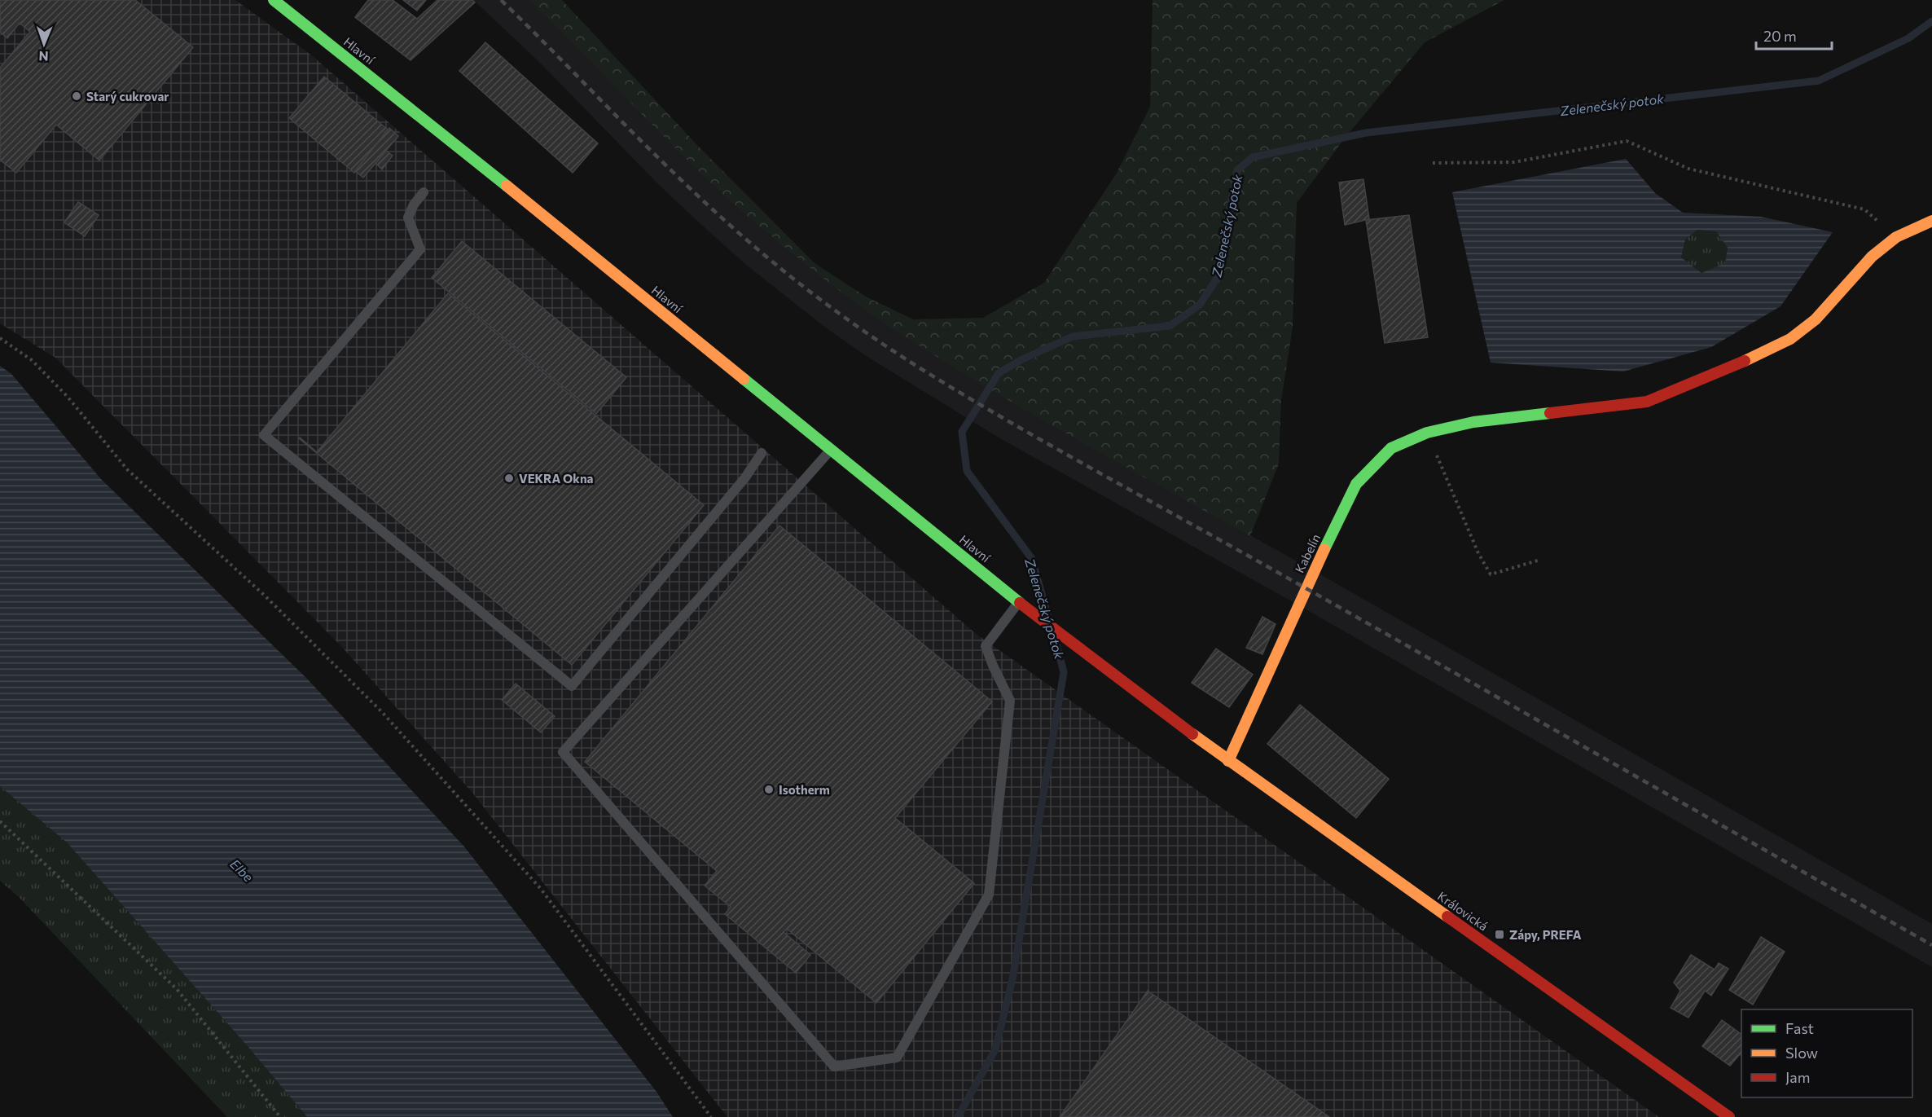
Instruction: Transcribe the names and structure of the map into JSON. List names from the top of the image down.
{
  "streets": {
    "main road": ["Hlavní", "Kabelín", "Královická"]
  },
  "crossings": [
    ["Hlavní", "Královická"],
    ["Kabelín", "Královická"]
  ],
  "water": ["Zelenečský potok", "Elbe"],
  "places": {
    "other": ["Starý cukrovar", "VEKRA Okna", "Isotherm"],
    "transit": ["Zápy, PREFA"]
  },
  "legend": ["Fast", "Slow", "Jam"],
  "scale_bar": "20 m",
  "north": "bottom"
}
